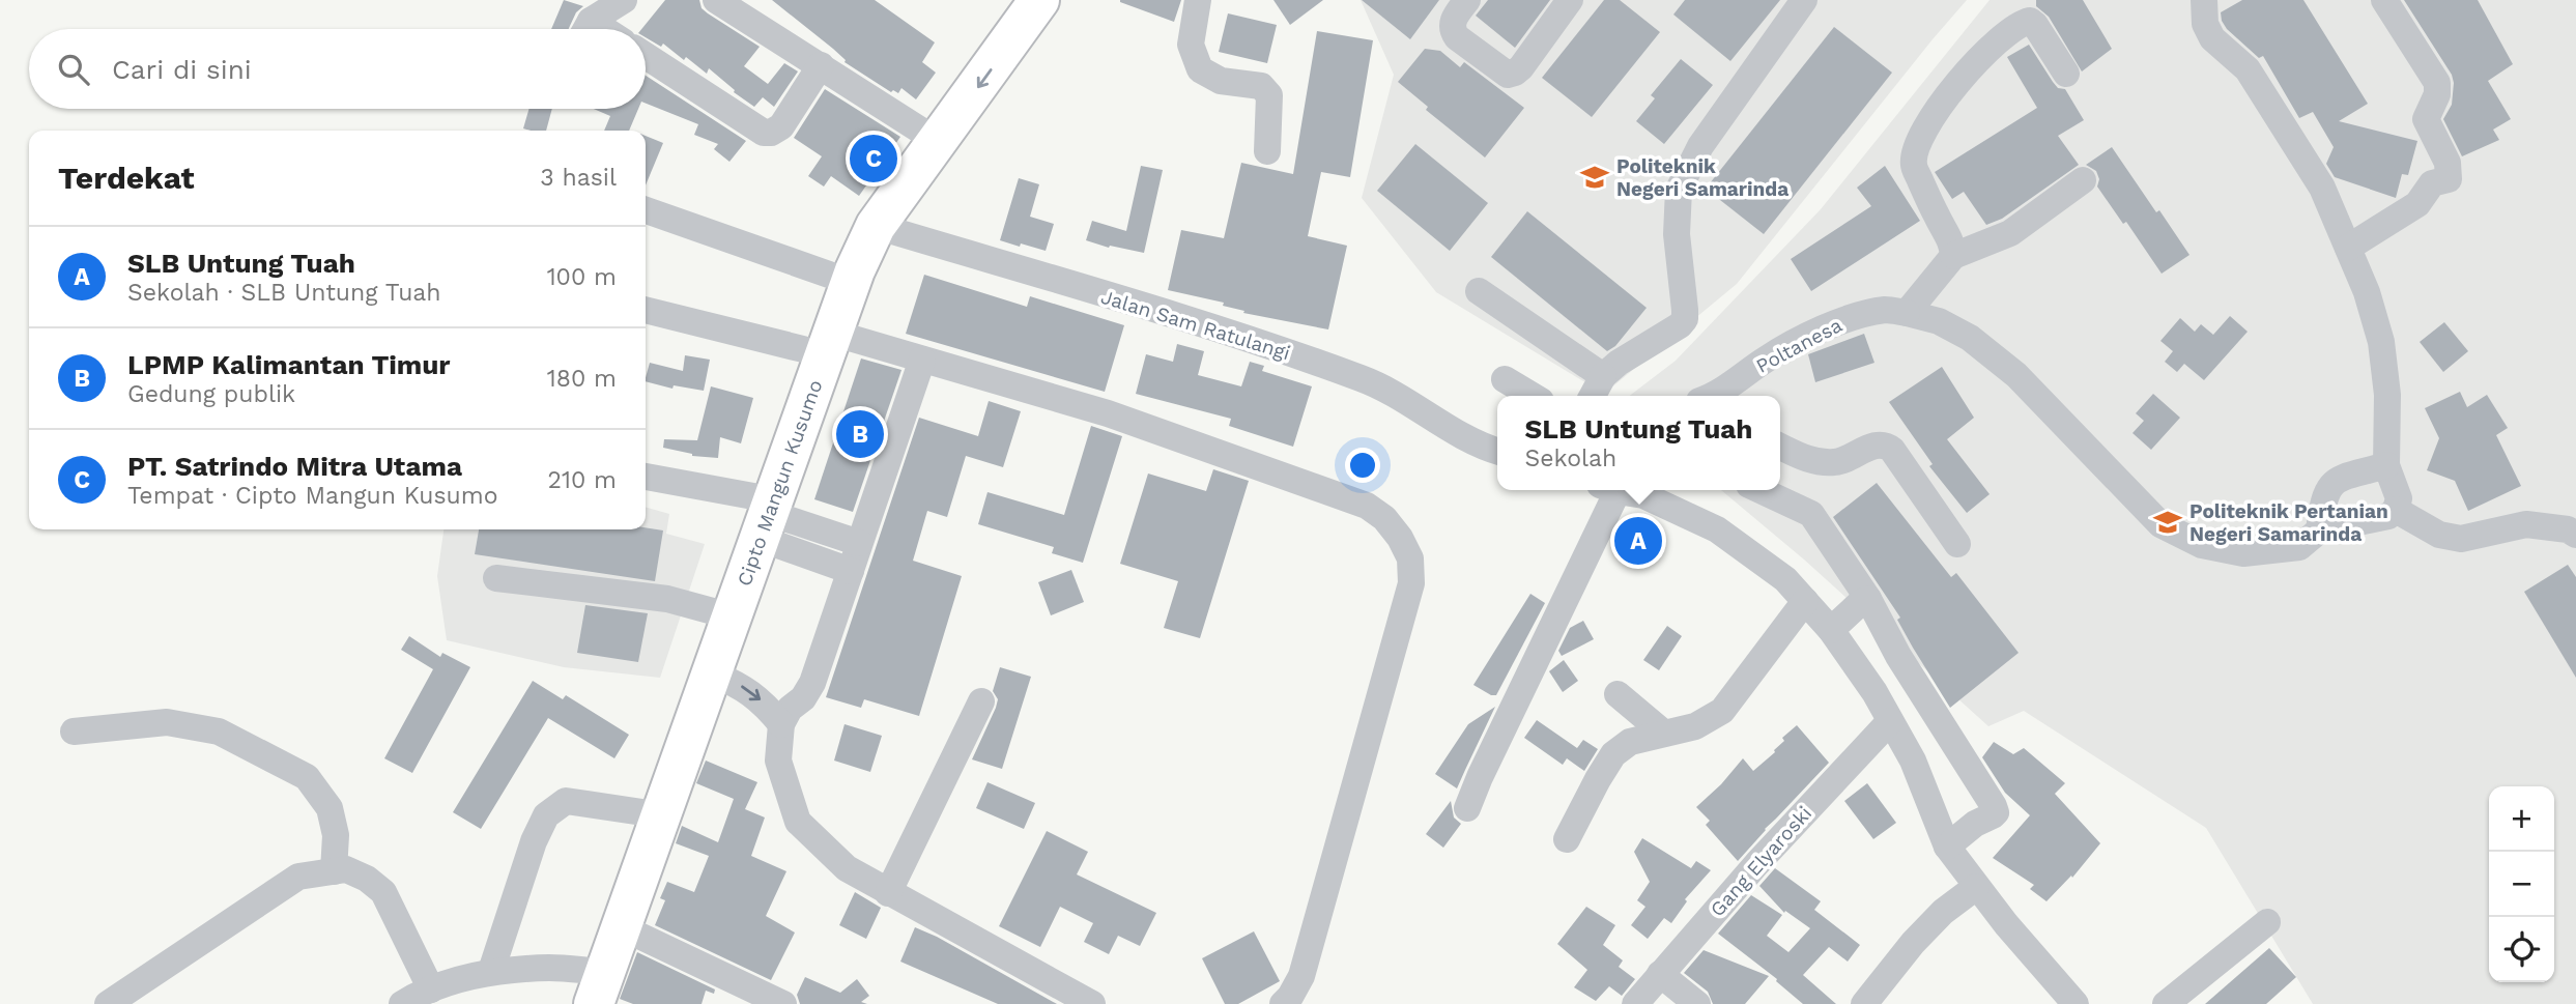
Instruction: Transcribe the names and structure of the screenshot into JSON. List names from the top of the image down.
{
  "streets": {
    "highway": ["Cipto Mangun Kusumo"],
    "street": ["Jalan Sam Ratulangi", "Poltanesa", "Gang Elyaroski"]
  },
  "crossings": [
    ["Jalan Sam Ratulangi", "Cipto Mangun Kusumo"]
  ],
  "places": {
    "school or university": ["Politeknik Negeri Samarinda", "Politeknik Pertanian Negeri Samarinda"]
  },
  "page": {
    "search": "Cari di sini",
    "pins": ["C", "B", "A"],
    "heading": ["Terdekat", "3 hasil"],
    "list": [
      {
        "mark": "A",
        "name": "SLB Untung Tuah",
        "note": "Sekolah · SLB Untung Tuah",
        "value": "100 m"
      },
      {
        "mark": "B",
        "name": "LPMP Kalimantan Timur",
        "note": "Gedung publik",
        "value": "180 m"
      },
      {
        "mark": "C",
        "name": "PT. Satrindo Mitra Utama",
        "note": "Tempat · Cipto Mangun Kusumo",
        "value": "210 m"
      }
    ],
    "popup": ["SLB Untung Tuah", "Sekolah"],
    "map_buttons": ["+", "−"]
  }
}
